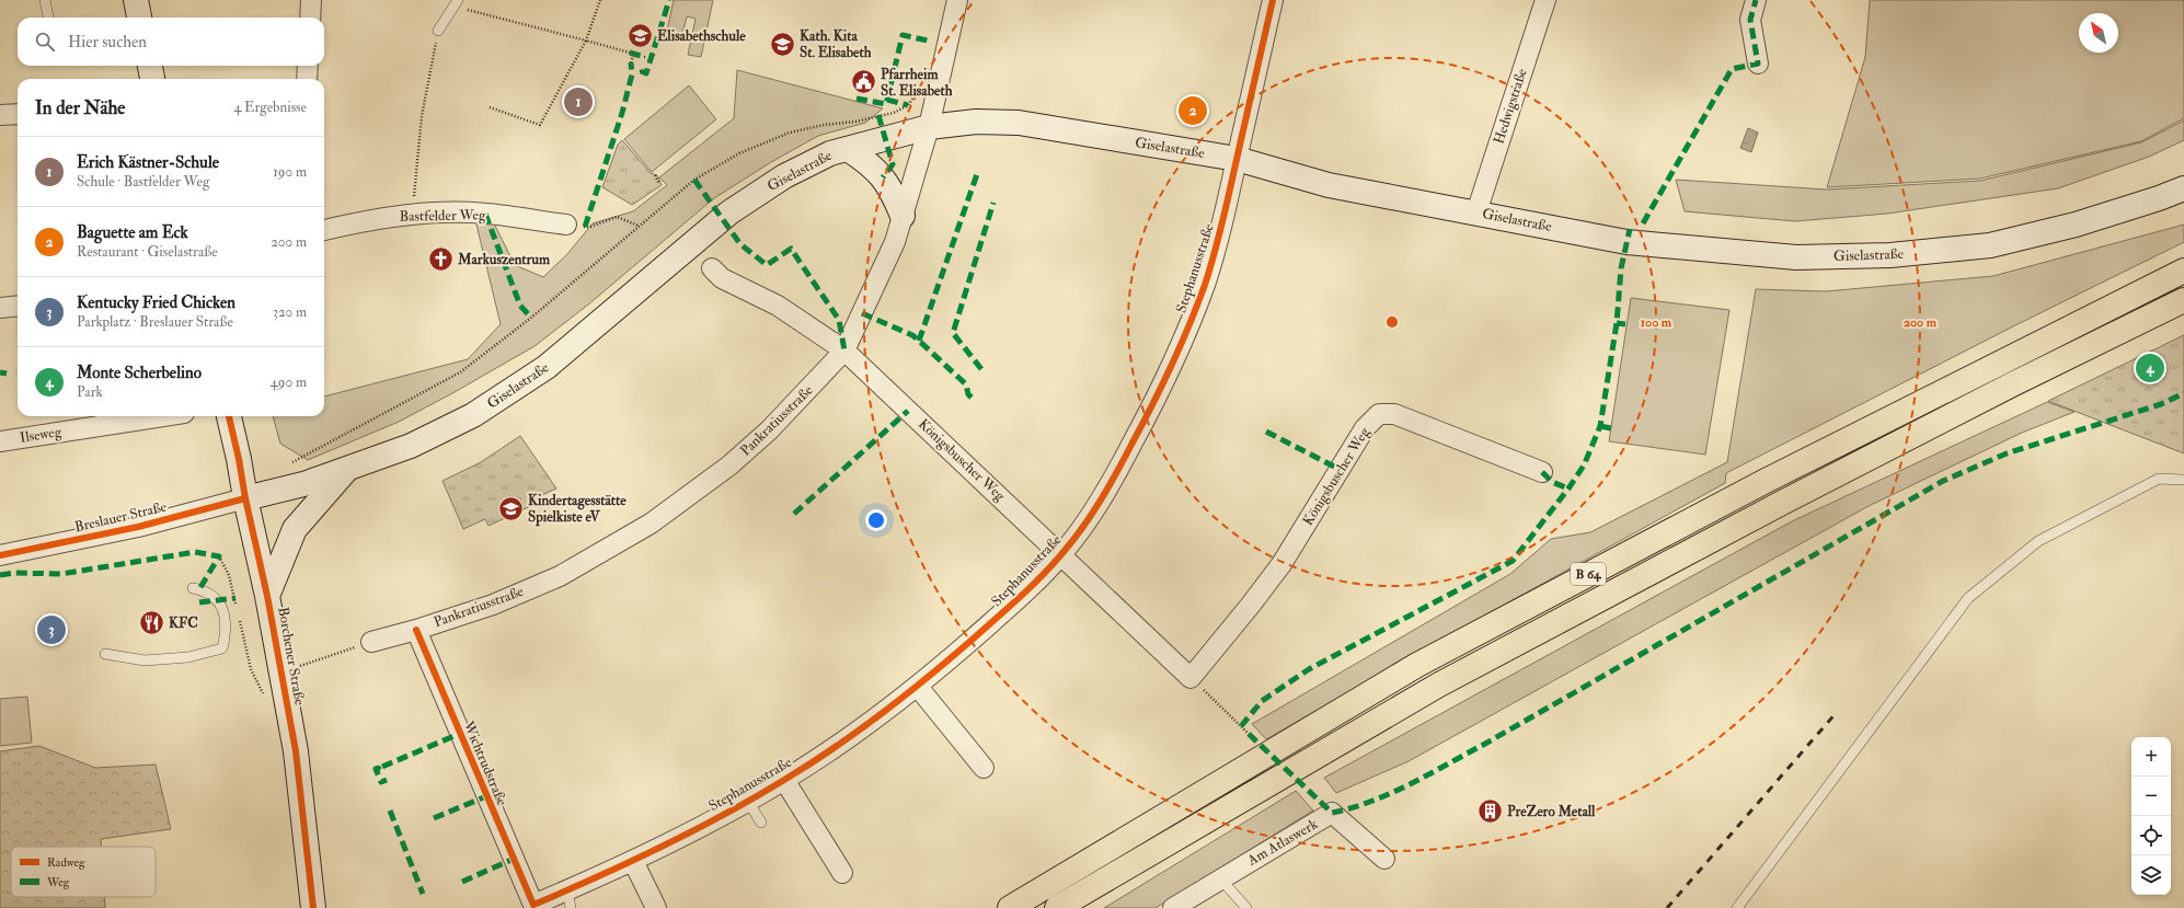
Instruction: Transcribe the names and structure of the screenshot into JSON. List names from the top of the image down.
{
  "streets": {
    "highway": ["B 64"],
    "main road": ["Giselastraße", "Borchener Straße"],
    "street": [
      "Hedwigstraße",
      "Bastfelder Weg",
      "Stephanusstraße",
      "Pankratiusstraße",
      "Ilseweg",
      "Königsbuscher Weg",
      "Breslauer Straße",
      "Wichtrudstraße",
      "Am Atlaswerk"
    ]
  },
  "crossings": [
    ["Hedwigstraße", "Giselastraße"],
    ["Giselastraße", "Stephanusstraße"],
    ["Giselastraße", "Pankratiusstraße"],
    ["Giselastraße", "Breslauer Straße"],
    ["Giselastraße", "Borchener Straße"],
    ["Stephanusstraße", "Königsbuscher Weg"],
    ["Stephanusstraße", "Wichtrudstraße"],
    ["Pankratiusstraße", "Königsbuscher Weg"],
    ["Pankratiusstraße", "Wichtrudstraße"],
    ["Breslauer Straße", "Borchener Straße"]
  ],
  "places": {
    "school or university": ["Elisabethschule", "Kath. Kita St. Elisabeth", "Kindertagesstätte Spielkiste eV"],
    "public building": ["Pfarrheim St. Elisabeth"],
    "church": ["Markuszentrum"],
    "restaurant": ["KFC"],
    "building": ["PreZero Metall"]
  },
  "legend": ["Radweg", "Weg"],
  "north": "top left",
  "page": {
    "search": "Hier suchen",
    "heading": ["In der Nähe", "4 Ergebnisse"],
    "pins": [
      "1",
      "2",
      "4",
      "3"
    ],
    "list": [
      {
        "mark": "1",
        "name": "Erich Kästner-Schule",
        "note": "Schule · Bastfelder Weg",
        "value": "190 m"
      },
      {
        "mark": "2",
        "name": "Baguette am Eck",
        "note": "Restaurant · Giselastraße",
        "value": "200 m"
      },
      {
        "mark": "3",
        "name": "Kentucky Fried Chicken",
        "note": "Parkplatz · Breslauer Straße",
        "value": "320 m"
      },
      {
        "mark": "4",
        "name": "Monte Scherbelino",
        "note": "Park",
        "value": "490 m"
      }
    ],
    "map_buttons": ["+", "−"]
  },
  "rings": ["100 m", "200 m"]
}
